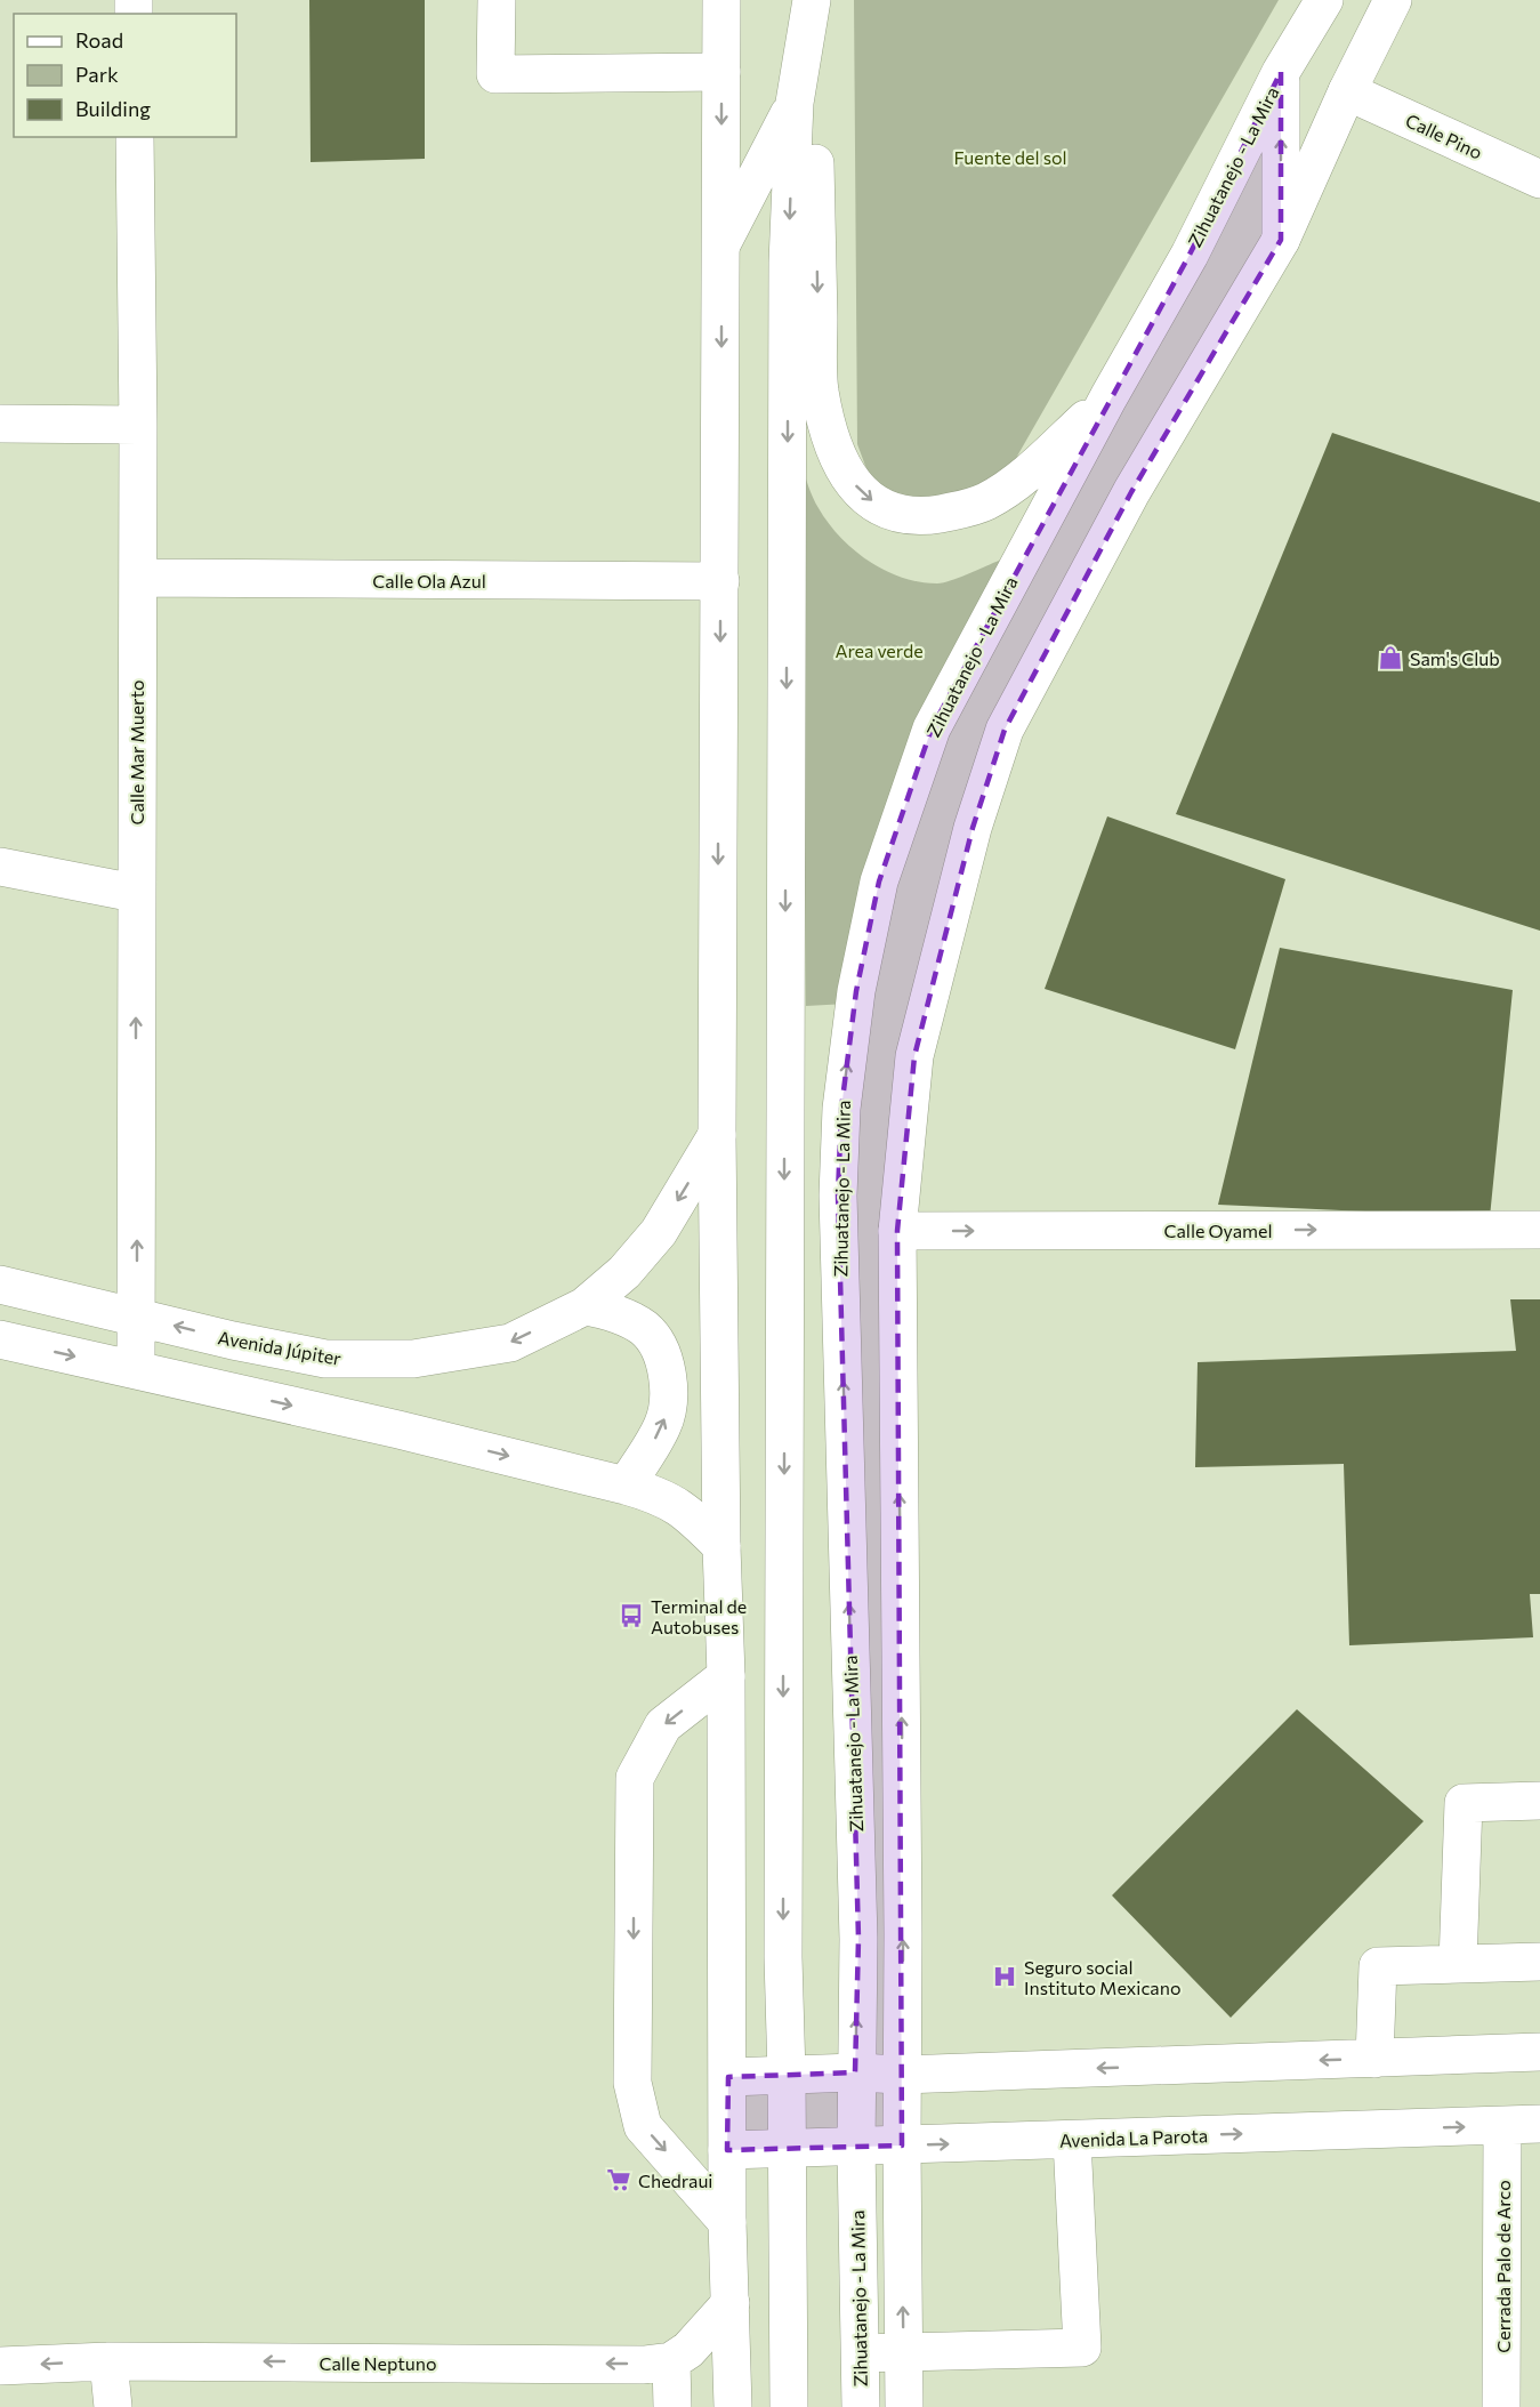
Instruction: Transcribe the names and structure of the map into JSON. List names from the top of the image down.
{
  "streets": {
    "main road": [
      "Calle Pino",
      "Zihuatanejo - La Mira",
      "Calle Ola Azul",
      "Calle Mar Muerto",
      "Calle Oyamel",
      "Avenida Júpiter",
      "Avenida La Parota",
      "Cerrada Palo de Arco",
      "Calle Neptuno"
    ]
  },
  "crossings": [
    ["Zihuatanejo - La Mira", "Avenida La Parota"],
    ["Calle Ola Azul", "Calle Mar Muerto"],
    ["Calle Mar Muerto", "Avenida Júpiter"],
    ["Avenida La Parota", "Cerrada Palo de Arco"]
  ],
  "one_way": ["Calle Oyamel", "Avenida Júpiter", "Calle Neptuno"],
  "parks": ["Fuente del sol", "Area verde"],
  "places": {
    "shop": ["Sam's Club"],
    "bus stop": ["Terminal de Autobuses"],
    "hospital": ["Seguro social Instituto Mexicano"],
    "supermarket": ["Chedraui"]
  },
  "legend": ["Road", "Park", "Building"]
}
